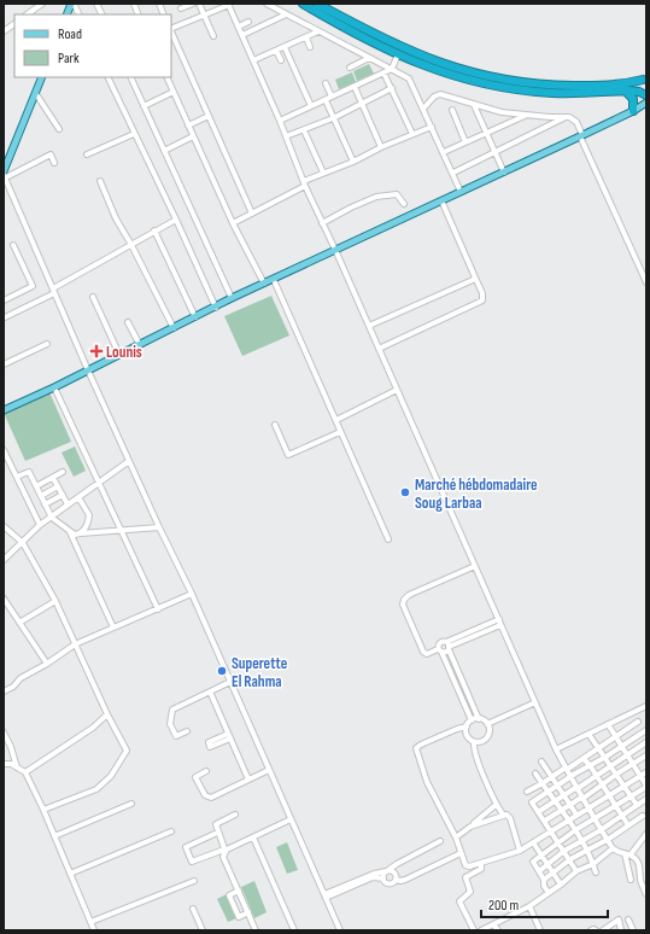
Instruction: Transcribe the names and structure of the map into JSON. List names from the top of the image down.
{
  "places": {
    "health": ["Lounis"],
    "other": ["Marché hébdomadaire Soug Larbaa", "Superette El Rahma"]
  },
  "legend": ["Road", "Park"],
  "scale_bar": "200 m"
}
